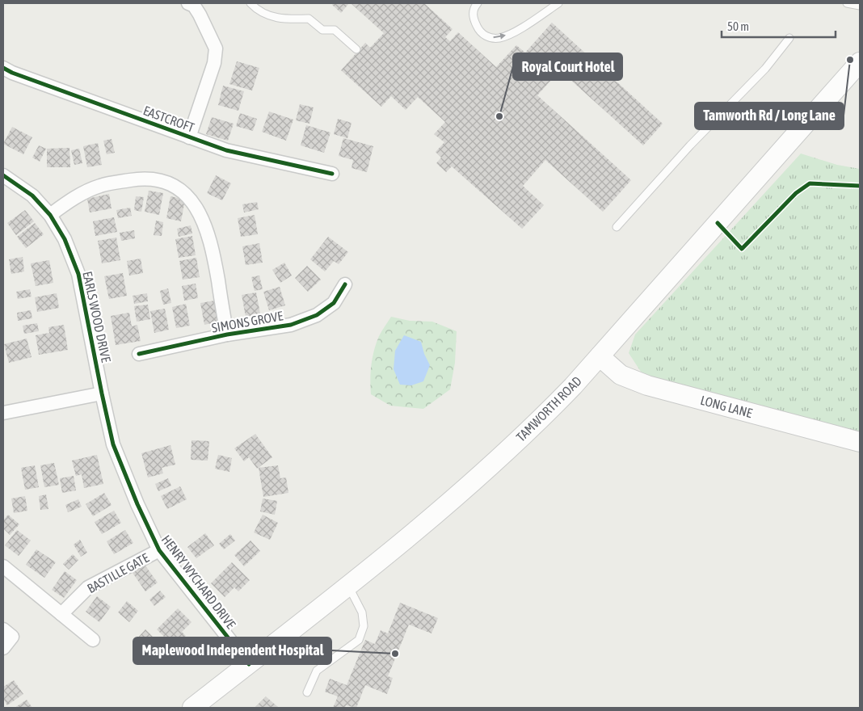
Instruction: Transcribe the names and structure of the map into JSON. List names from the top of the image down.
{
  "streets": {
    "main road": ["LONG LANE", "TAMWORTH ROAD"],
    "street": [
      "EASTCROFT",
      "EARLS WOOD DRIVE",
      "SIMONS GROVE",
      "BASTILLE GATE",
      "HENRY WYCHARD DRIVE"
    ]
  },
  "crossings": [
    ["EARLS WOOD DRIVE", "SIMONS GROVE"],
    ["EARLS WOOD DRIVE", "HENRY WYCHARD DRIVE"],
    ["LONG LANE", "TAMWORTH ROAD"],
    ["TAMWORTH ROAD", "HENRY WYCHARD DRIVE"],
    ["BASTILLE GATE", "HENRY WYCHARD DRIVE"]
  ],
  "places": ["Tamworth Rd / Long Lane", "Royal Court Hotel", "Maplewood Independent Hospital"],
  "scale_bar": "50 m"
}
